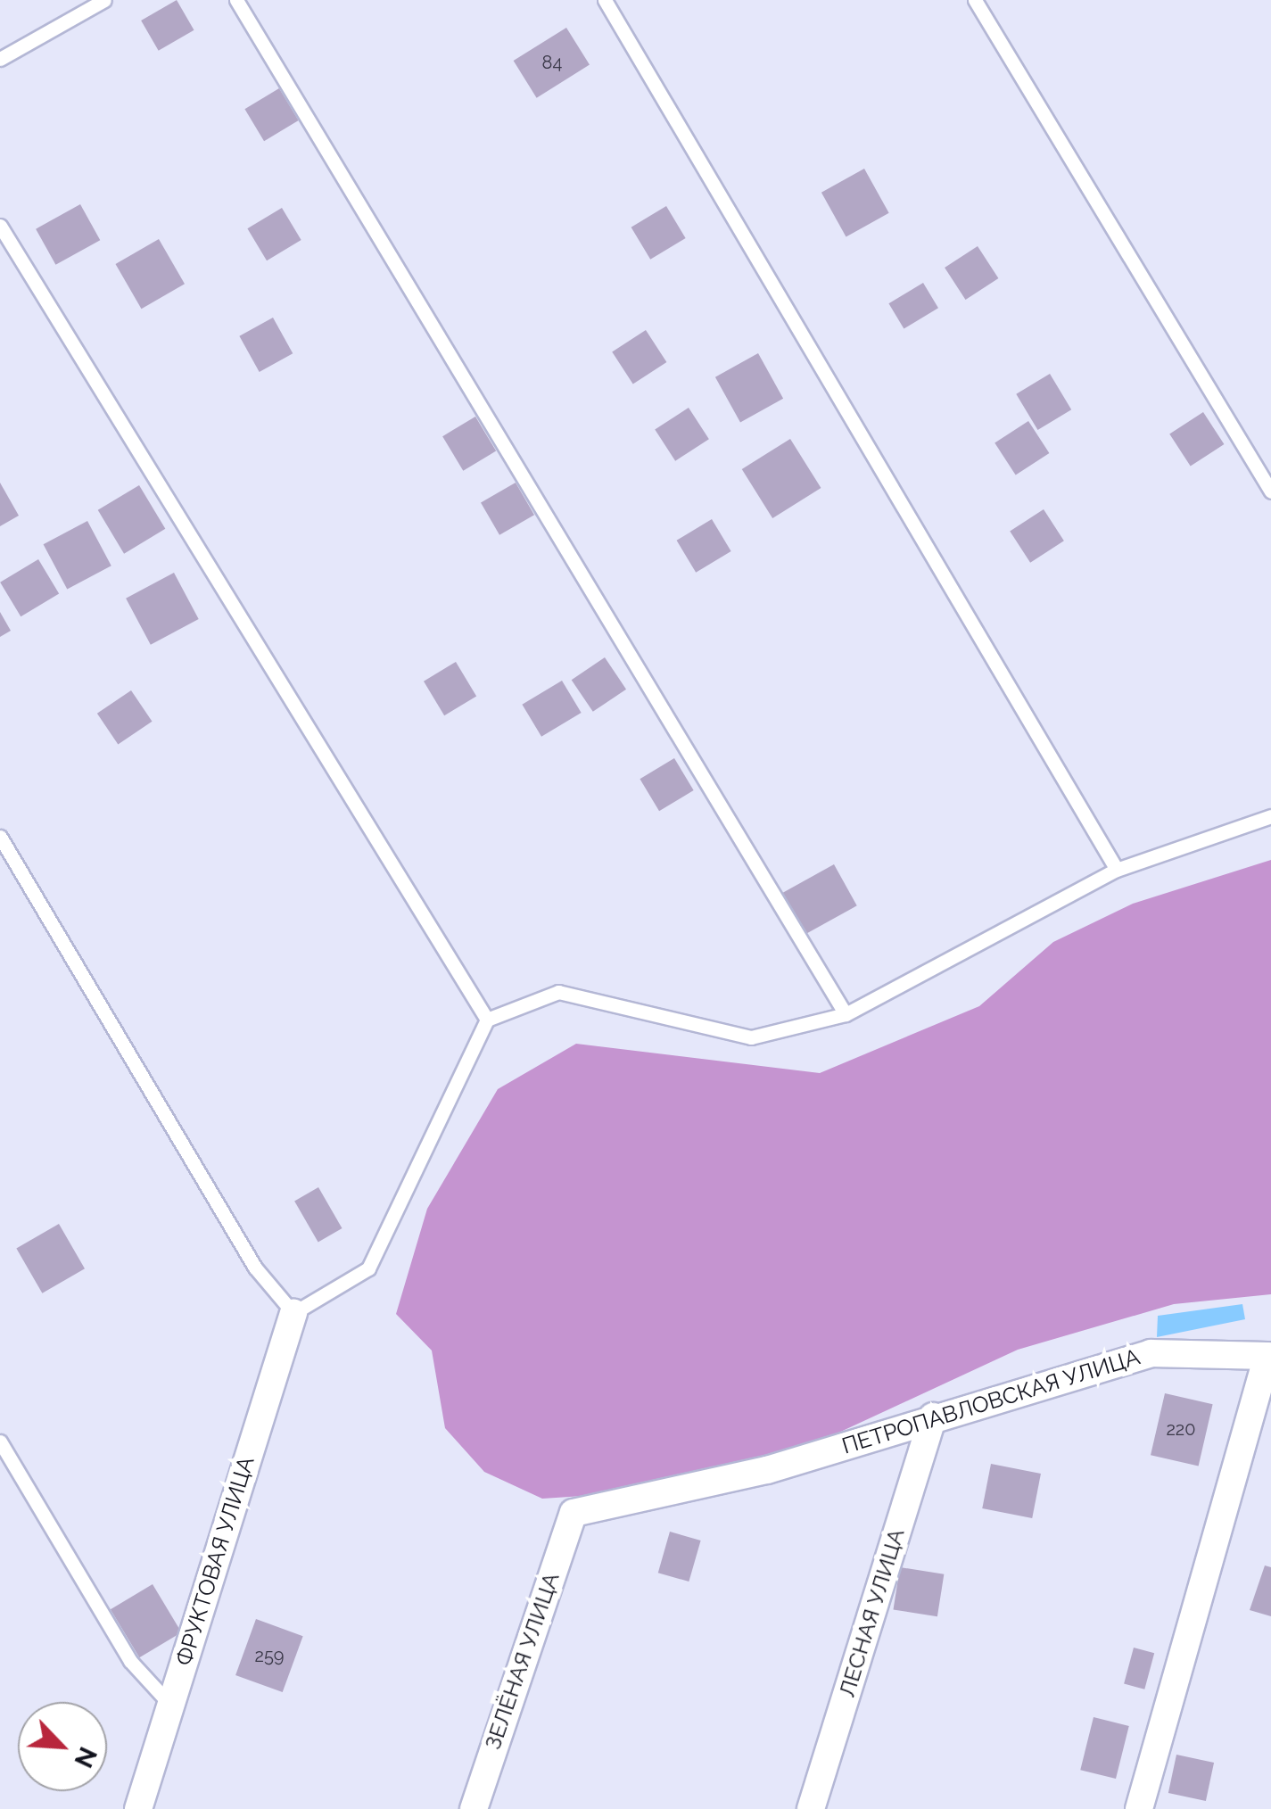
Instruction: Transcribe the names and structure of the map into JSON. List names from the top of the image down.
{
  "streets": {
    "street": [
      "ПЕТРОПАВЛОВСКАЯ УЛИЦА",
      "ФРУКТОВАЯ УЛИЦА",
      "ЛЕСНАЯ УЛИЦА",
      "ЗЕЛЁНАЯ УЛИЦА"
    ]
  },
  "crossings": [
    ["ПЕТРОПАВЛОВСКАЯ УЛИЦА", "ЛЕСНАЯ УЛИЦА"],
    ["ПЕТРОПАВЛОВСКАЯ УЛИЦА", "ЗЕЛЁНАЯ УЛИЦА"]
  ],
  "house_numbers": ["84", "220", "259"],
  "north": "bottom right"
}
